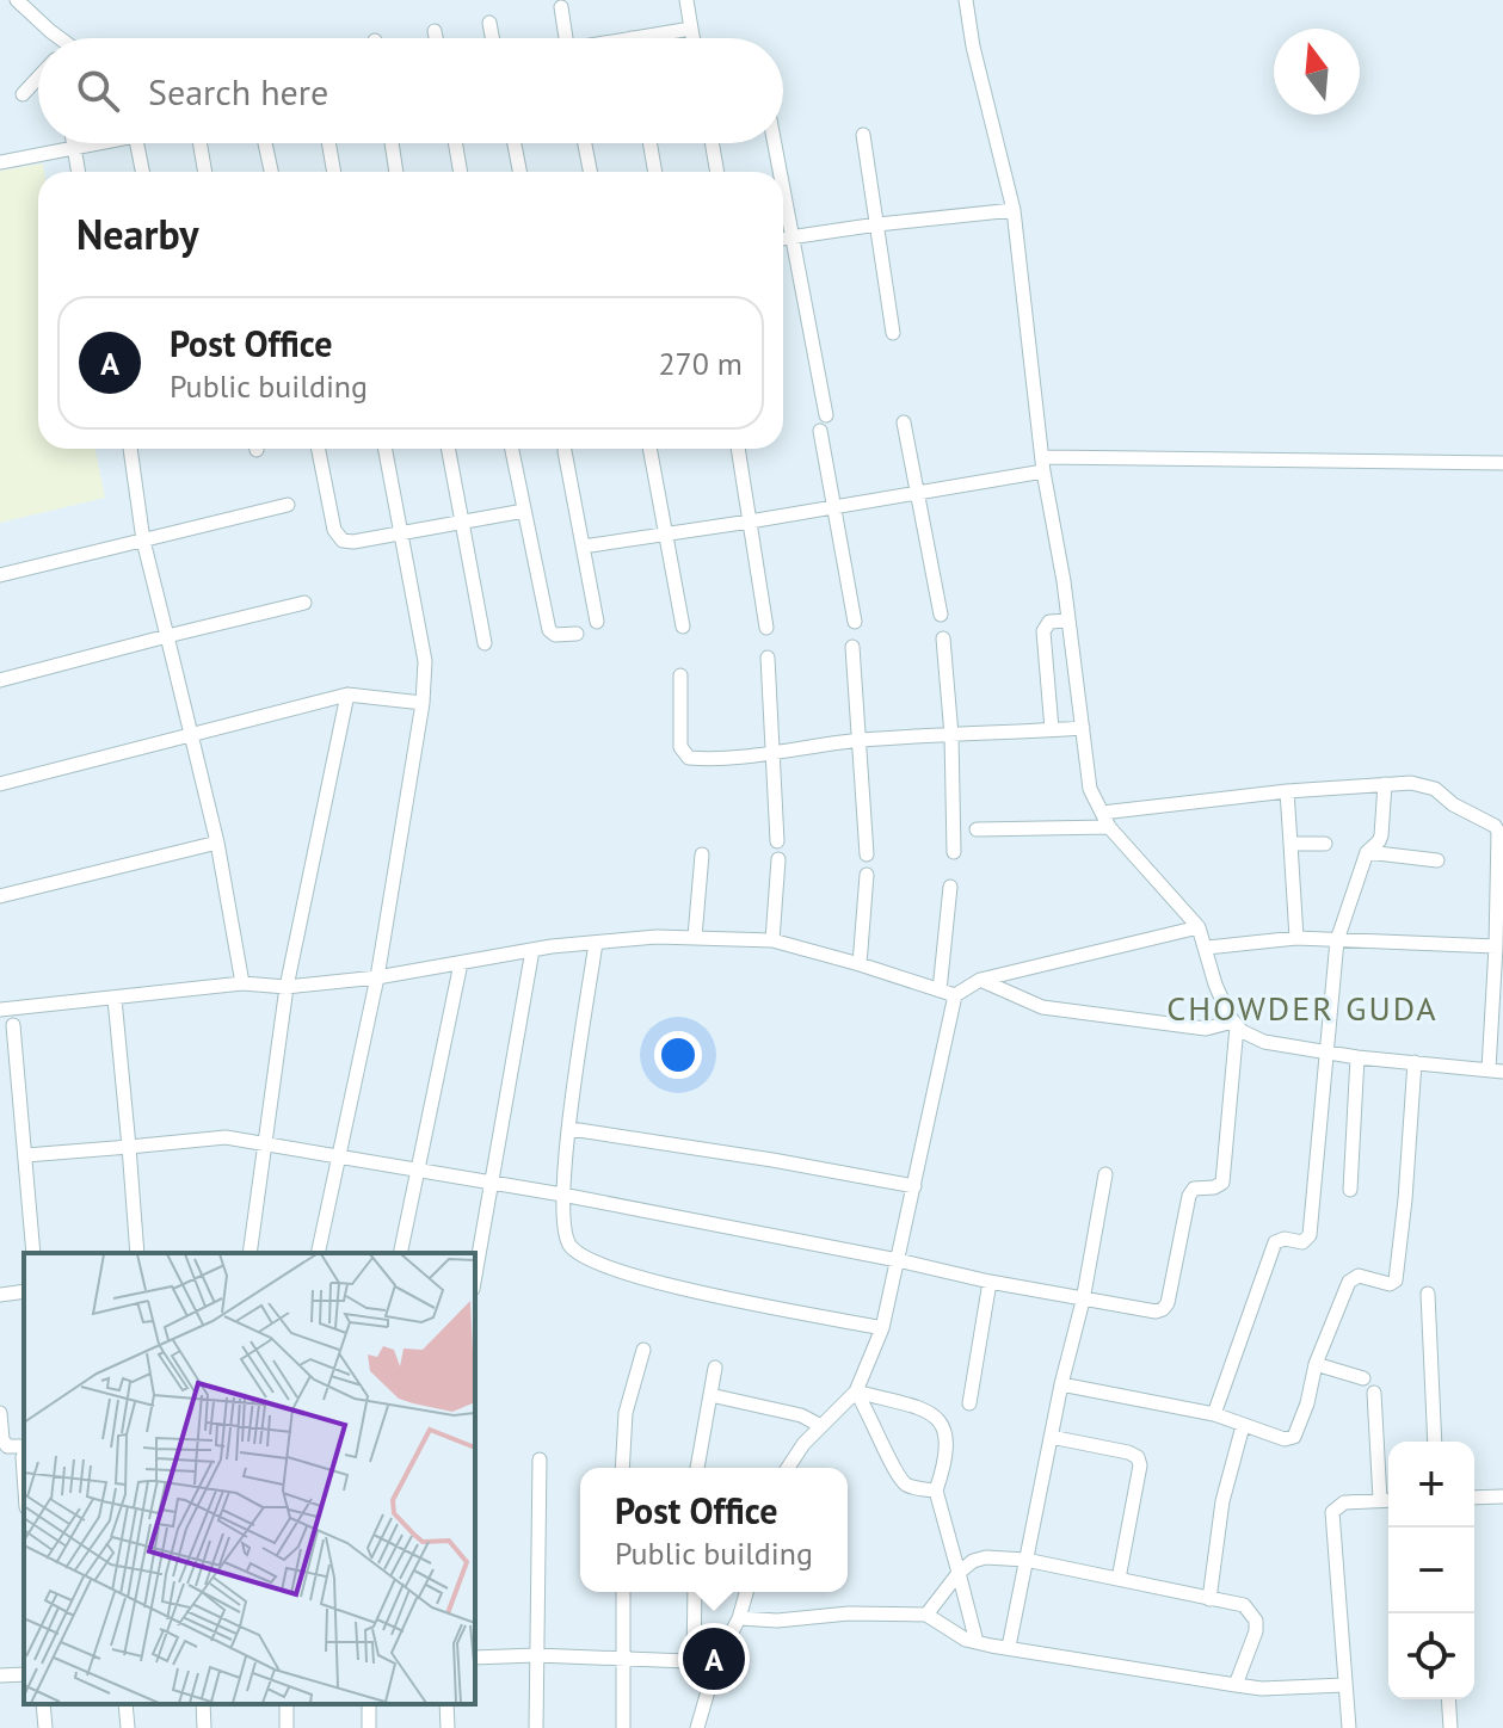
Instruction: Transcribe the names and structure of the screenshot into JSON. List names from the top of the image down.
{
  "districts": ["CHOWDER GUDA"],
  "north": "top",
  "page": {
    "search": "Search here",
    "heading": "Nearby",
    "list": [
      {
        "mark": "A",
        "name": "Post Office",
        "note": "Public building",
        "value": "270 m"
      }
    ],
    "map_buttons": ["+", "−"],
    "popup": ["Post Office", "Public building"],
    "pins": "A"
  }
}
